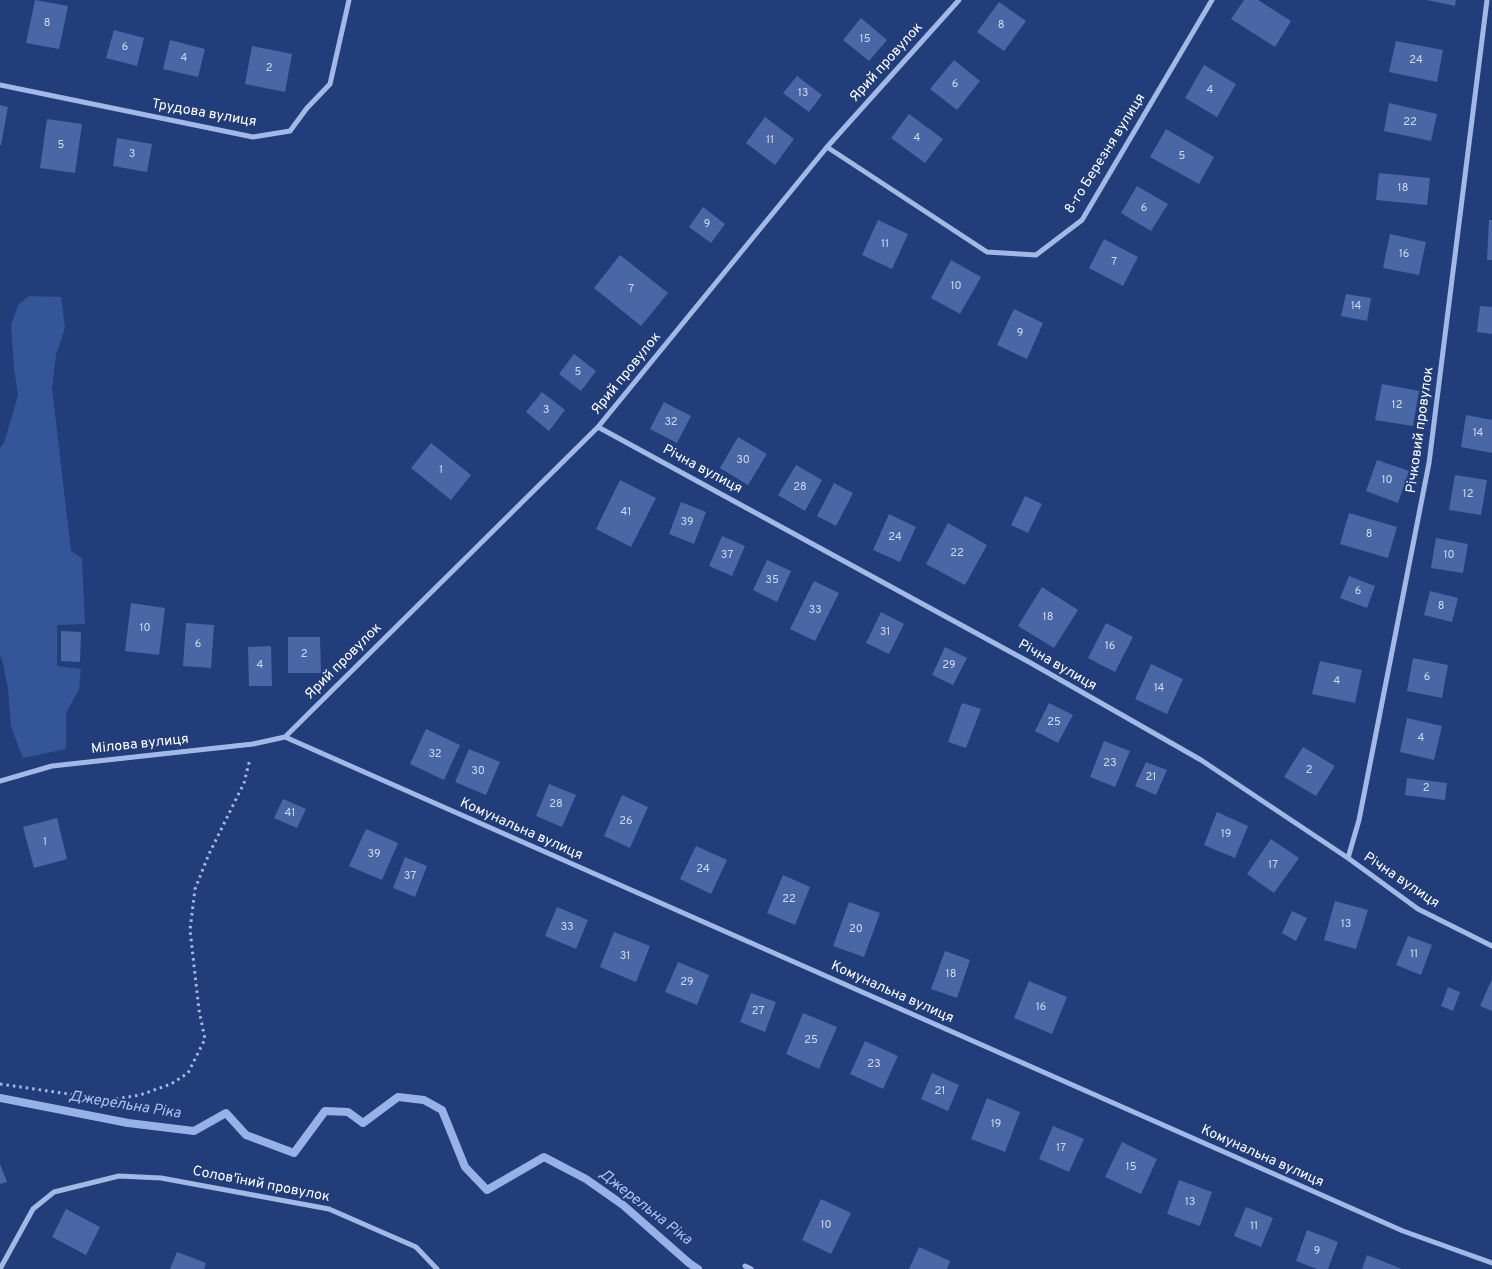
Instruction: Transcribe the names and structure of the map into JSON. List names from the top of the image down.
{
  "streets": {
    "street": [
      "Ярий провулок",
      "Трудова вулиця",
      "8-го Березня вулиця",
      "Річковий провулок",
      "Річна вулиця",
      "Мілова вулиця",
      "Комунальна вулиця",
      "Солов'їний провулок"
    ]
  },
  "crossings": [
    ["Ярий провулок", "8-го Березня вулиця"],
    ["Ярий провулок", "Річна вулиця"],
    ["Ярий провулок", "Мілова вулиця"],
    ["Ярий провулок", "Комунальна вулиця"],
    ["Річковий провулок", "Річна вулиця"],
    ["Мілова вулиця", "Комунальна вулиця"]
  ],
  "water": ["Джерельна Ріка"],
  "house_numbers": [
    "8",
    "8",
    "15",
    "6",
    "4",
    "24",
    "2",
    "6",
    "4",
    "13",
    "22",
    "4",
    "11",
    "5",
    "3",
    "5",
    "18",
    "6",
    "9",
    "11",
    "16",
    "7",
    "10",
    "7",
    "14",
    "9",
    "5",
    "12",
    "3",
    "32",
    "14",
    "30",
    "1",
    "10",
    "28",
    "12",
    "41",
    "39",
    "8",
    "24",
    "22",
    "37",
    "10",
    "35",
    "6",
    "8",
    "33",
    "18",
    "10",
    "31",
    "6",
    "16",
    "2",
    "4",
    "29",
    "6",
    "4",
    "14",
    "25",
    "4",
    "32",
    "23",
    "2",
    "30",
    "21",
    "2",
    "28",
    "41",
    "26",
    "19",
    "1",
    "39",
    "17",
    "24",
    "37",
    "22",
    "13",
    "33",
    "20",
    "11",
    "31",
    "18",
    "29",
    "16",
    "27",
    "25",
    "23",
    "21",
    "19",
    "17",
    "15",
    "13",
    "10",
    "11",
    "9"
  ]
}
